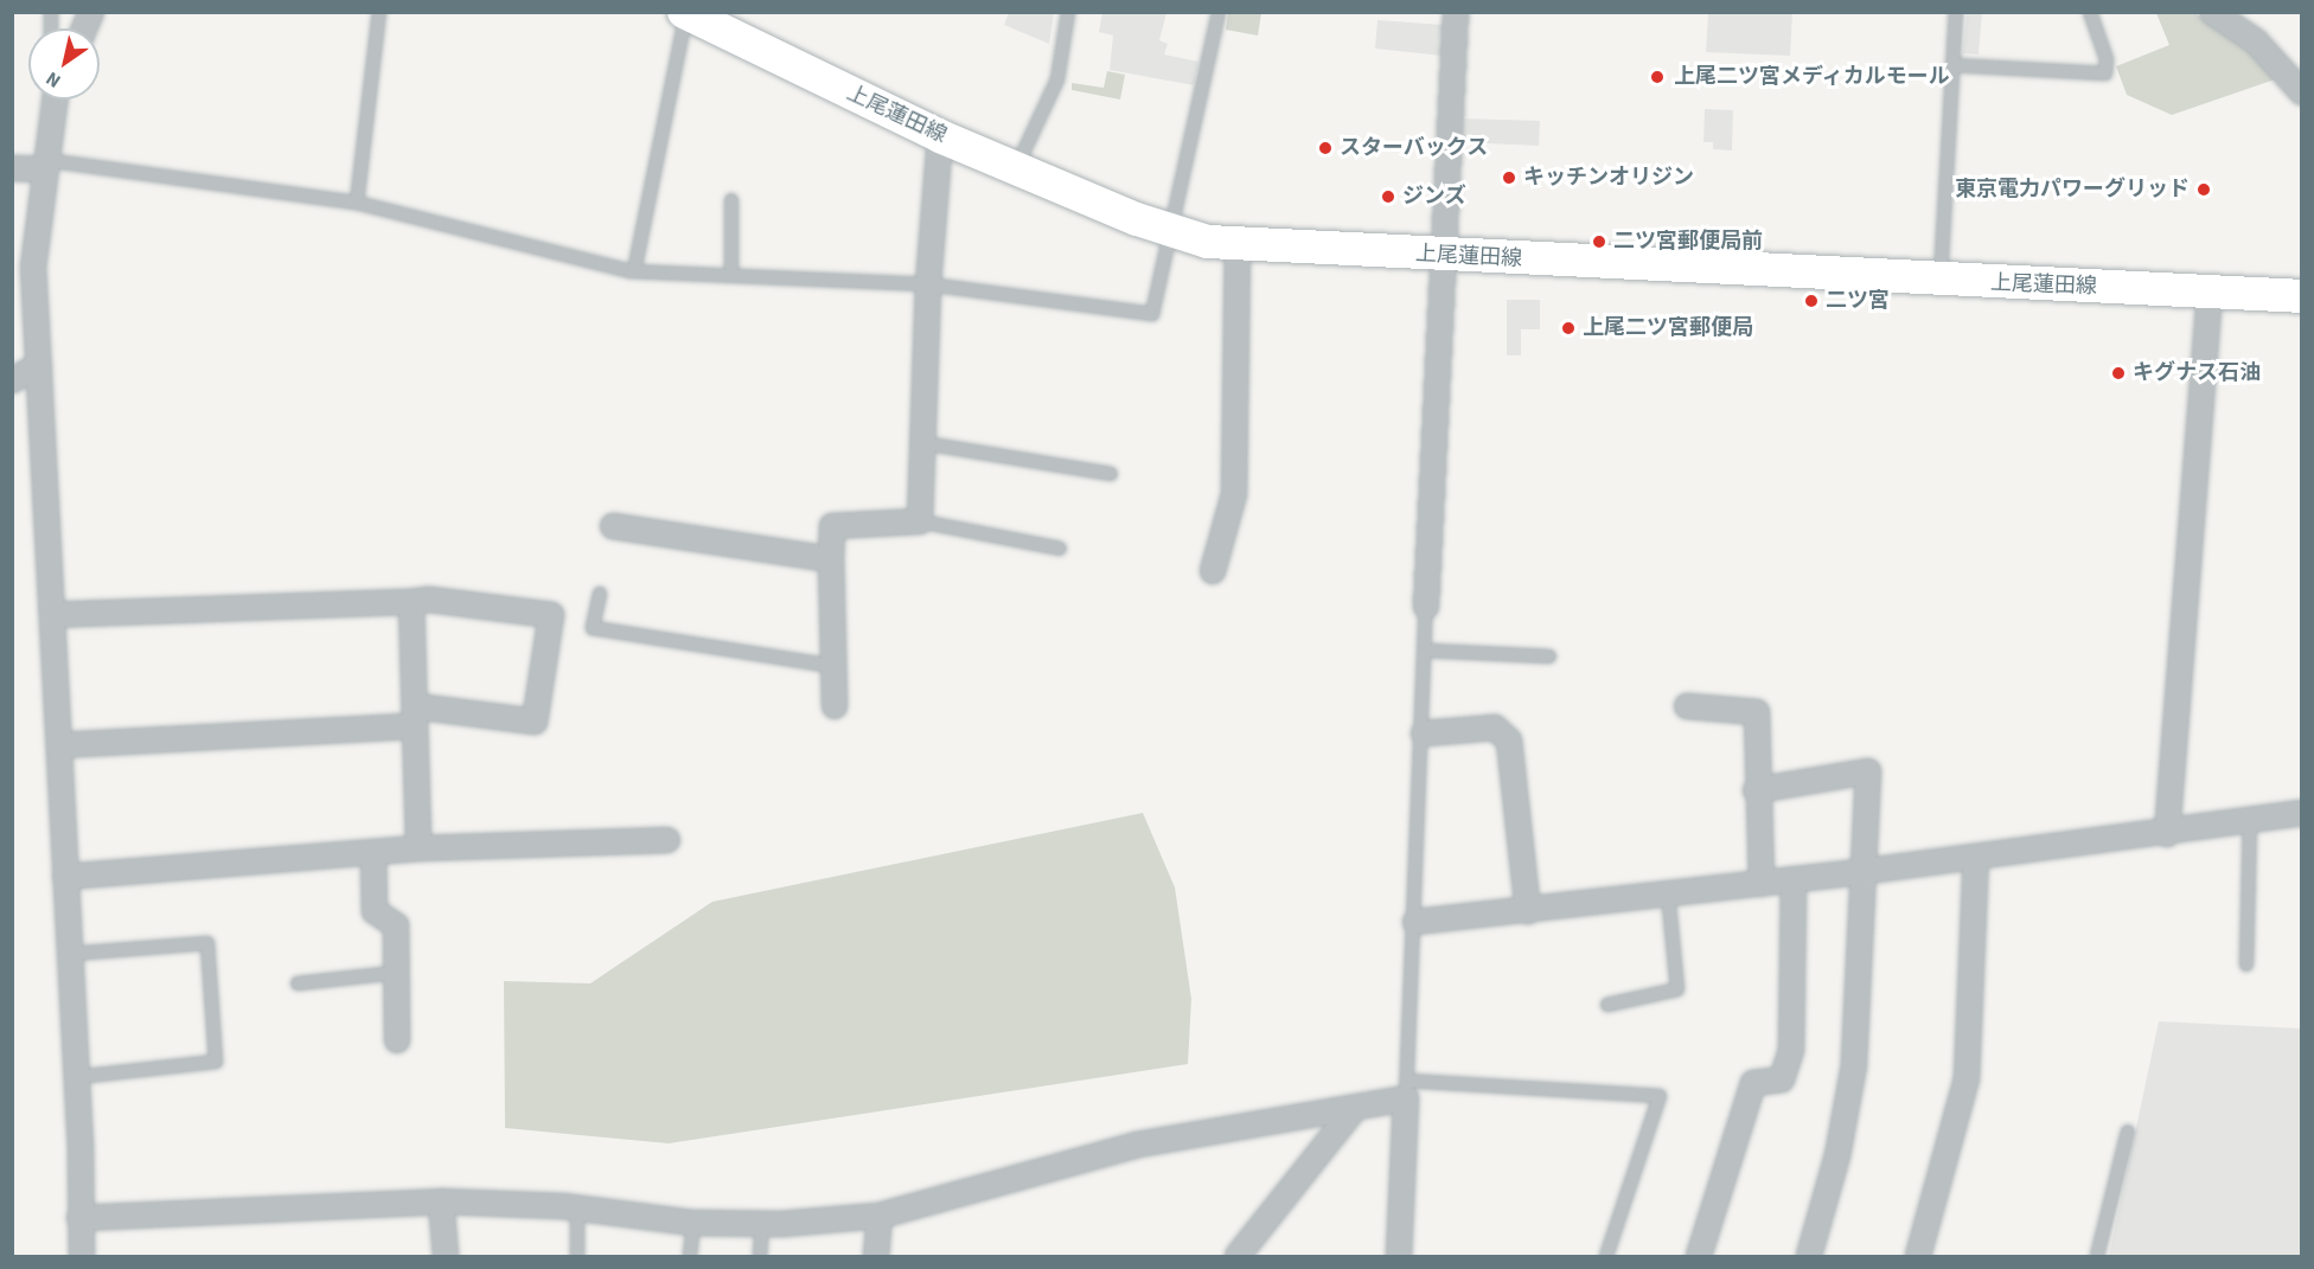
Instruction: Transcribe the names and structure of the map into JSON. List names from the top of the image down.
{
  "streets": {
    "main road": ["上尾蓮田線"]
  },
  "places": [
    "上尾二ツ宮メディカルモール",
    "スターバックス",
    "キッチンオリジン",
    "東京電力パワーグリッド",
    "ジンズ",
    "二ツ宮郵便局前",
    "二ツ宮",
    "上尾二ツ宮郵便局",
    "キグナス石油"
  ],
  "north": "bottom left"
}
